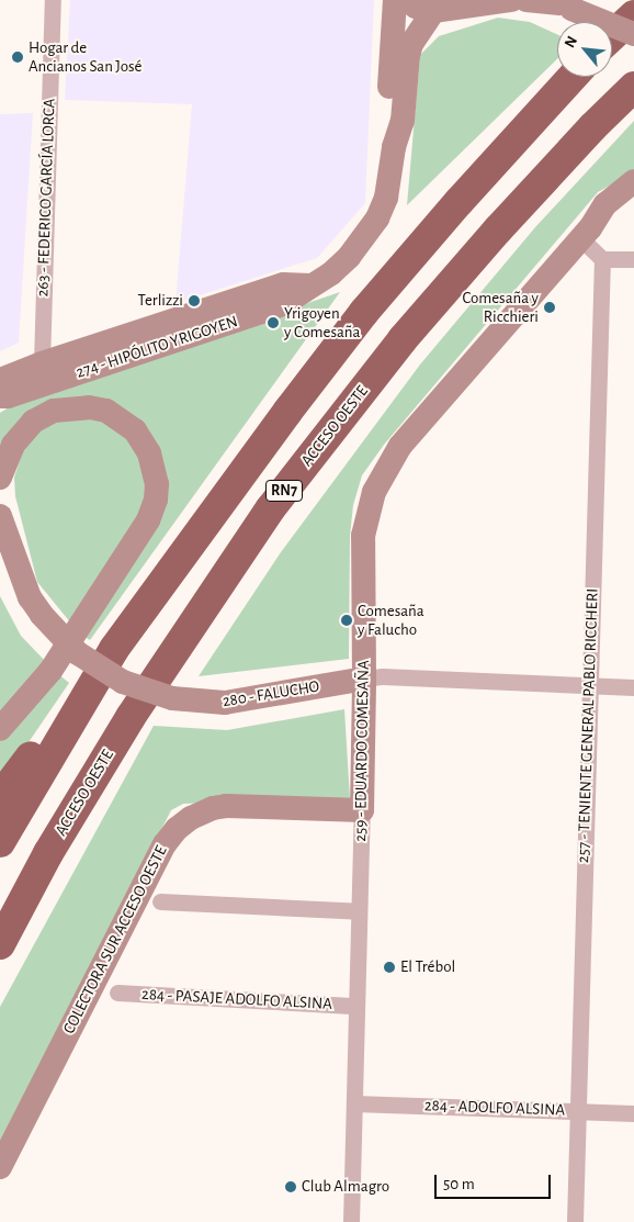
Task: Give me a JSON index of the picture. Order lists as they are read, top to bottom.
{
  "streets": {
    "highway": ["ACCESO OESTE", "RN7"],
    "street": [
      "263 - FEDERICO GARCÍA LORCA",
      "274 - HIPÓLITO YRIGOYEN",
      "280 - FALUCHO",
      "257 - TENIENTE GENERAL PABLO RICCHERI",
      "259 - EDUARDO COMESAÑA",
      "COLECTORA SUR ACCESO OESTE",
      "284 - PASAJE ADOLFO ALSINA",
      "284 - ADOLFO ALSINA"
    ]
  },
  "crossings": [
    ["263 - FEDERICO GARCÍA LORCA", "274 - HIPÓLITO YRIGOYEN"],
    ["280 - FALUCHO", "257 - TENIENTE GENERAL PABLO RICCHERI"],
    ["280 - FALUCHO", "259 - EDUARDO COMESAÑA"],
    ["257 - TENIENTE GENERAL PABLO RICCHERI", "284 - ADOLFO ALSINA"],
    ["259 - EDUARDO COMESAÑA", "COLECTORA SUR ACCESO OESTE"],
    ["259 - EDUARDO COMESAÑA", "284 - PASAJE ADOLFO ALSINA"],
    ["259 - EDUARDO COMESAÑA", "284 - ADOLFO ALSINA"]
  ],
  "places": [
    "Hogar de Ancianos San José",
    "Terlizzi",
    "Comesaña y Ricchieri",
    "Yrigoyen y Comesaña",
    "Comesaña y Falucho",
    "El Trébol",
    "Club Almagro"
  ],
  "scale_bar": "50 m",
  "north": "top left"
}
